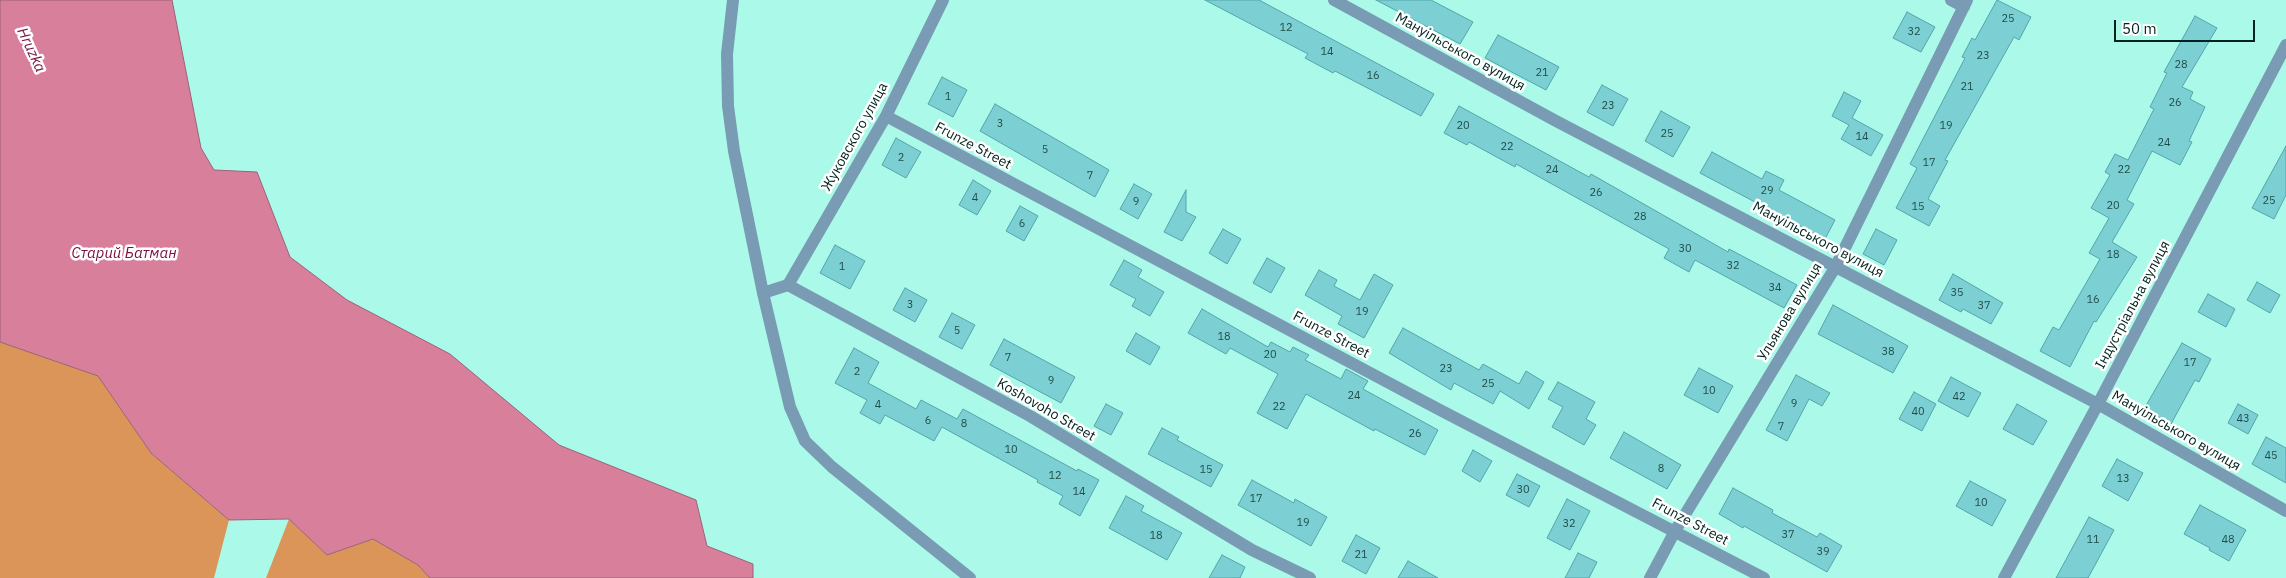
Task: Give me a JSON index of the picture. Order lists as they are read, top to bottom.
{
  "streets": {
    "street": [
      "Мануільського вулиця",
      "Жуковского улица",
      "Frunze Street",
      "Індустріальна вулиця",
      "Ульянова вулиця",
      "Koshovoho Street"
    ]
  },
  "crossings": [
    ["Мануільського вулиця", "Індустріальна вулиця"],
    ["Мануільського вулиця", "Ульянова вулиця"],
    ["Жуковского улица", "Frunze Street"],
    ["Жуковского улица", "Koshovoho Street"],
    ["Frunze Street", "Ульянова вулиця"]
  ],
  "water": ["Hruzka", "Старий Батман"],
  "house_numbers": [
    "25",
    "12",
    "32",
    "14",
    "23",
    "28",
    "21",
    "16",
    "21",
    "1",
    "26",
    "23",
    "3",
    "20",
    "19",
    "25",
    "14",
    "24",
    "22",
    "5",
    "2",
    "17",
    "24",
    "22",
    "7",
    "29",
    "26",
    "4",
    "25",
    "9",
    "20",
    "15",
    "28",
    "6",
    "30",
    "18",
    "32",
    "1",
    "34",
    "35",
    "16",
    "3",
    "37",
    "19",
    "5",
    "18",
    "38",
    "20",
    "7",
    "17",
    "23",
    "2",
    "9",
    "25",
    "10",
    "24",
    "42",
    "9",
    "4",
    "22",
    "40",
    "43",
    "6",
    "8",
    "7",
    "26",
    "10",
    "45",
    "8",
    "15",
    "12",
    "13",
    "30",
    "14",
    "17",
    "10",
    "19",
    "32",
    "37",
    "18",
    "11",
    "48",
    "39",
    "21"
  ],
  "scale_bar": "50 m"
}
